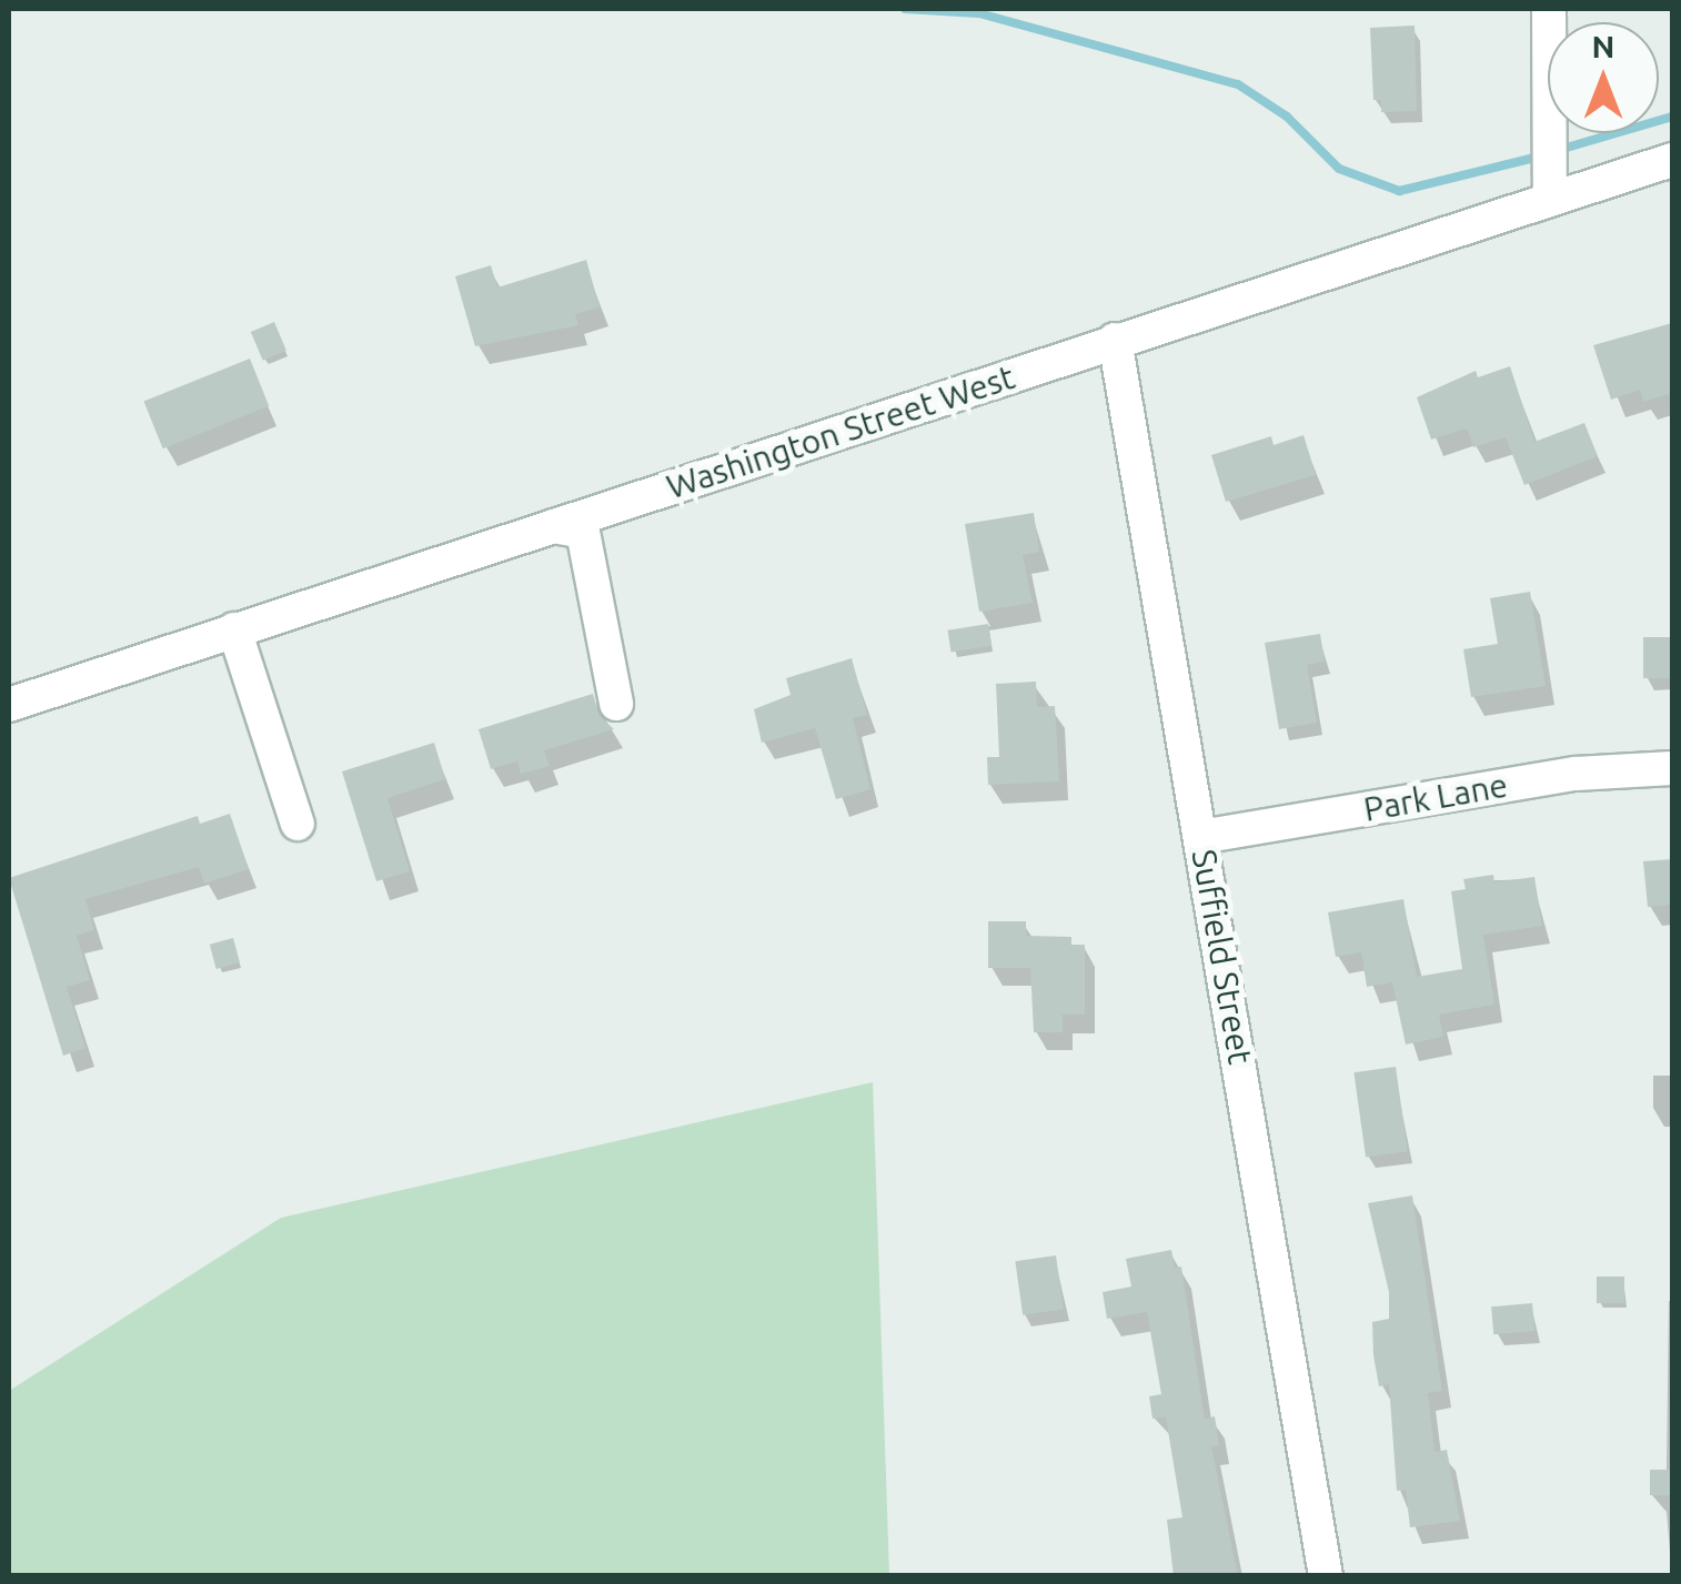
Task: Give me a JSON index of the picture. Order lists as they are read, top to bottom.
{
  "streets": {
    "street": ["Washington Street West", "Park Lane", "Suffield Street"]
  },
  "crossings": [
    ["Washington Street West", "Suffield Street"],
    ["Park Lane", "Suffield Street"]
  ],
  "north": "top"
}
